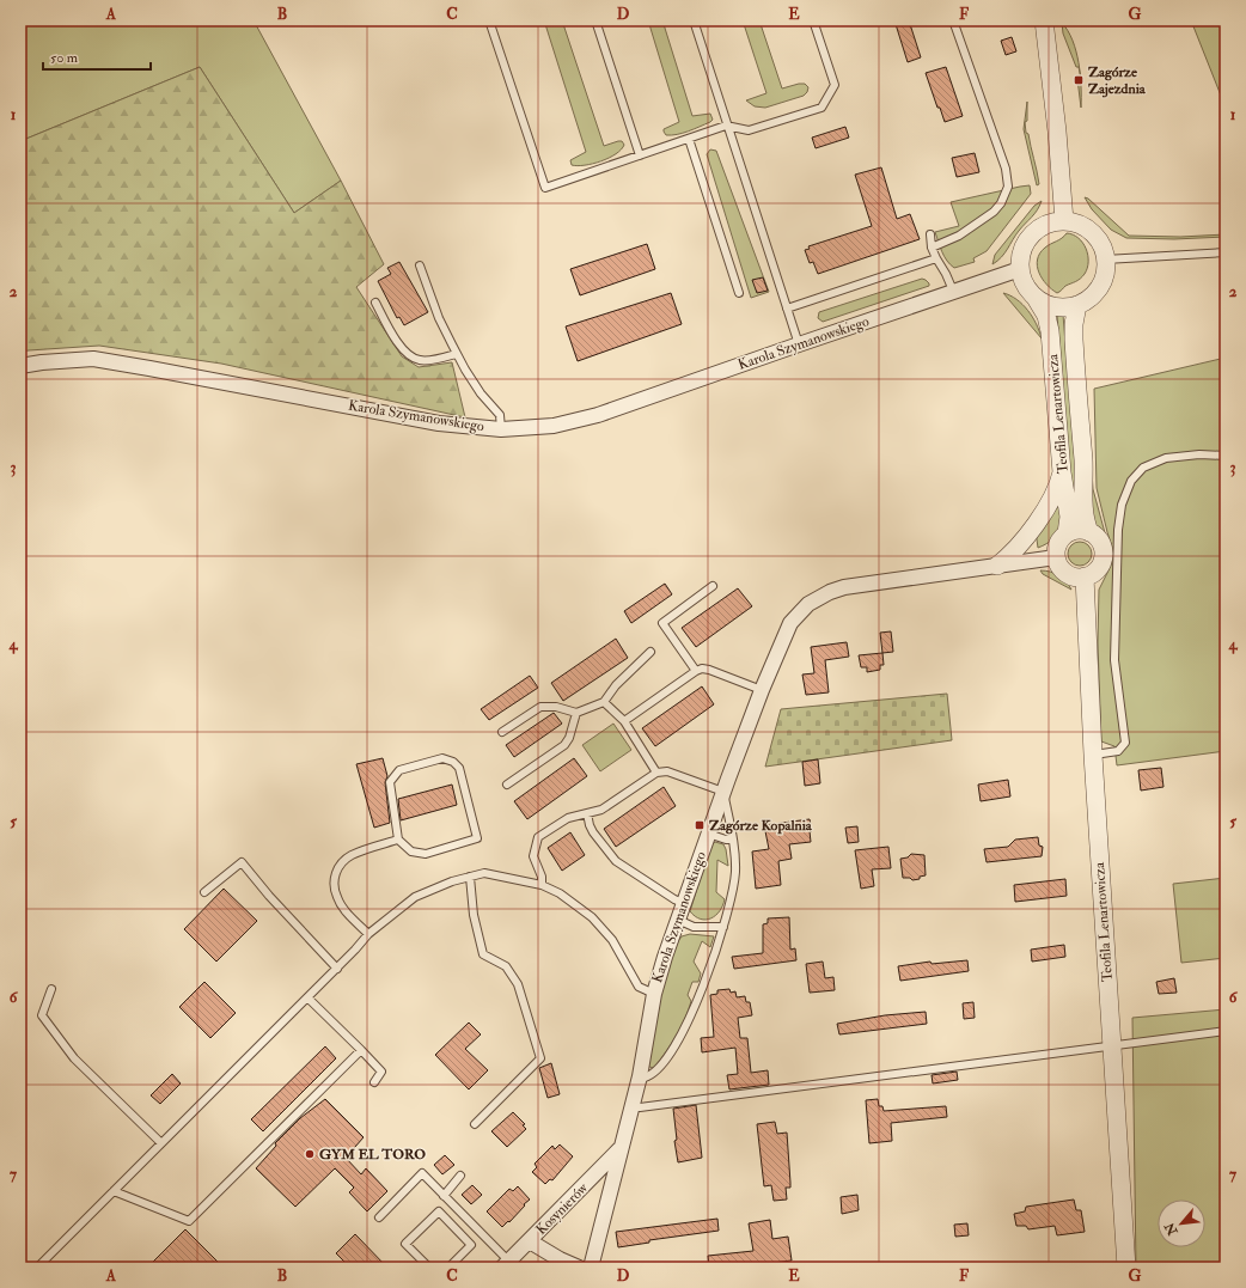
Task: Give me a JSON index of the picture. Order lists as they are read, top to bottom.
{
  "streets": {
    "street": ["Karola Szymanowskiego", "Teofila Lenartowicza", "Kosynierów"]
  },
  "crossings": [
    ["Karola Szymanowskiego", "Teofila Lenartowicza"],
    ["Karola Szymanowskiego", "Kosynierów"]
  ],
  "places": {
    "transit": ["Zagórze Zajezdnia", "Zagórze Kopalnia"],
    "other": ["GYM EL TORO"]
  },
  "scale_bar": "50 m",
  "north": "bottom left",
  "grid": {
    "columns": [
      "A",
      "B",
      "C",
      "D",
      "E",
      "F",
      "G"
    ],
    "rows": [
      "1",
      "2",
      "3",
      "4",
      "5",
      "6",
      "7"
    ]
  }
}
